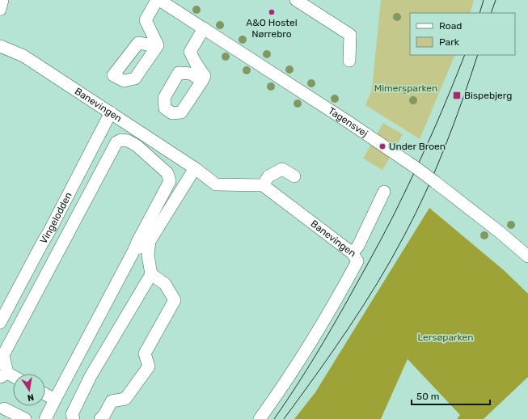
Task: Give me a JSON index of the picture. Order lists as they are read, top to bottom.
{
  "streets": {
    "street": ["Banevingen", "Tagensvej", "Vingelodden"]
  },
  "crossings": [
    ["Banevingen", "Vingelodden"]
  ],
  "parks": ["Mimersparken", "Lersøparken"],
  "places": {
    "other": ["A&O Hostel Nørrebro", "Under Broen"],
    "transit": ["Bispebjerg"]
  },
  "legend": ["Road", "Park"],
  "scale_bar": "50 m",
  "north": "bottom"
}
